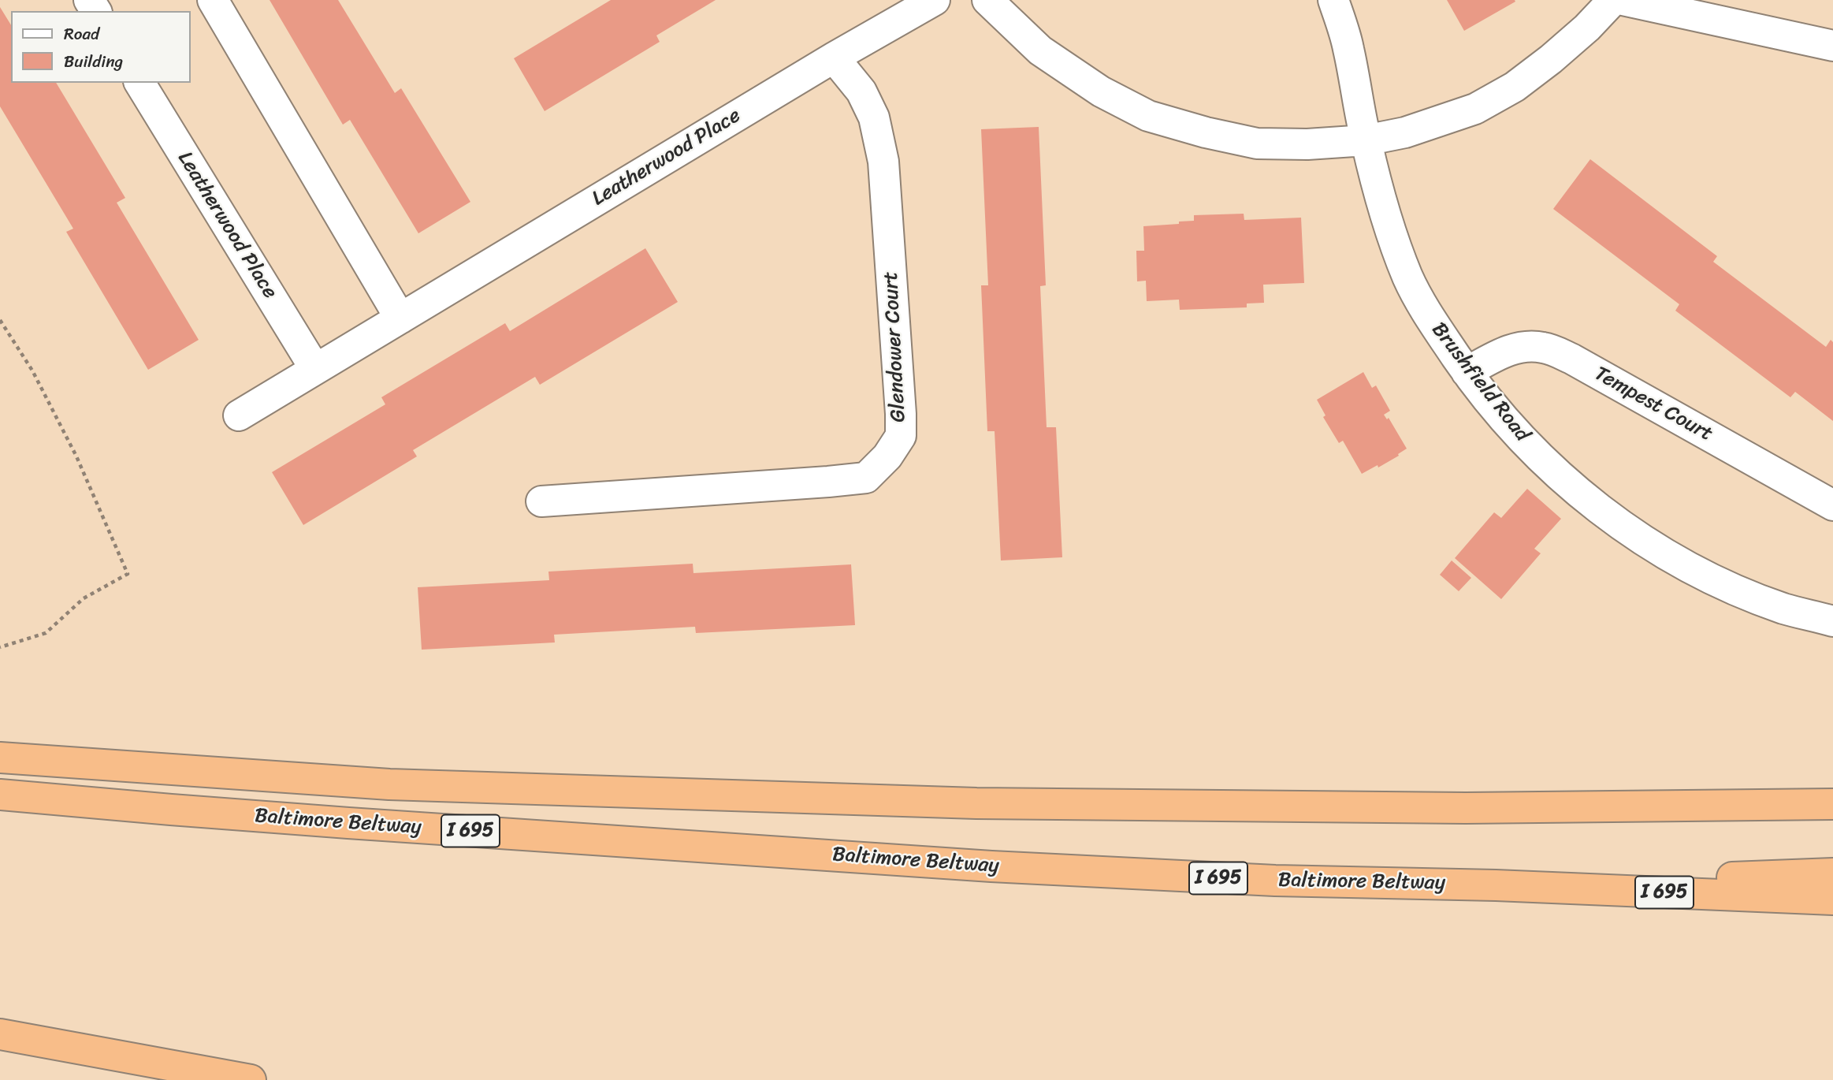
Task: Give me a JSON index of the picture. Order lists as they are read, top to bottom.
{
  "streets": {
    "highway": ["Baltimore Beltway", "I 695"],
    "street": [
      "Leatherwood Place",
      "Glendower Court",
      "Brushfield Road",
      "Tempest Court"
    ]
  },
  "crossings": [
    ["Leatherwood Place", "Glendower Court"],
    ["Brushfield Road", "Tempest Court"]
  ],
  "legend": ["Road", "Building"]
}
